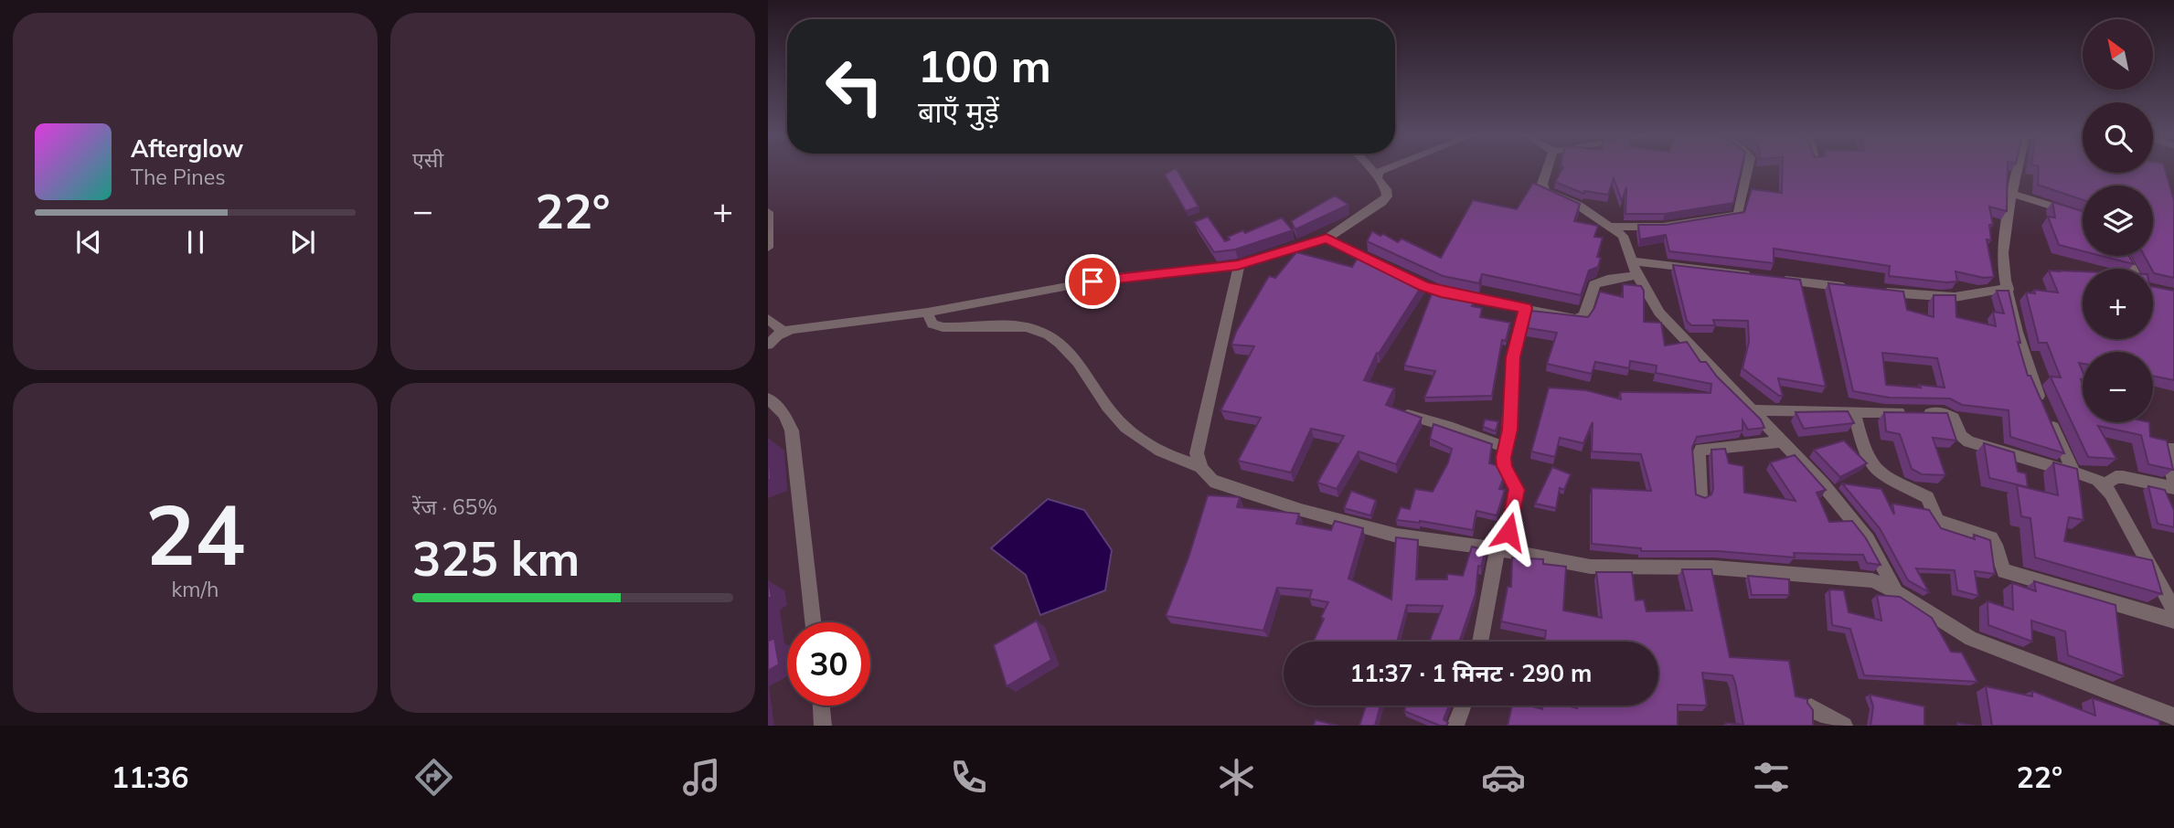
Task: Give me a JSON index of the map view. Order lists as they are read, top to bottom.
{
  "north": "top left",
  "page": {
    "tile": [
      "एसी",
      ["24", "km/h"],
      ["रेंज · 65%", "325 km"]
    ],
    "map_buttons": ["+", "−"],
    "turn": ["100 m", "बाएँ मुड़ें"],
    "song": ["Afterglow", "The Pines"],
    "heat": ["−", "22°", "+"],
    "limit": "30",
    "trip": "11:37 · 1 मिनट · 290 m",
    "tabs": ["11:36", "22°"]
  }
}
